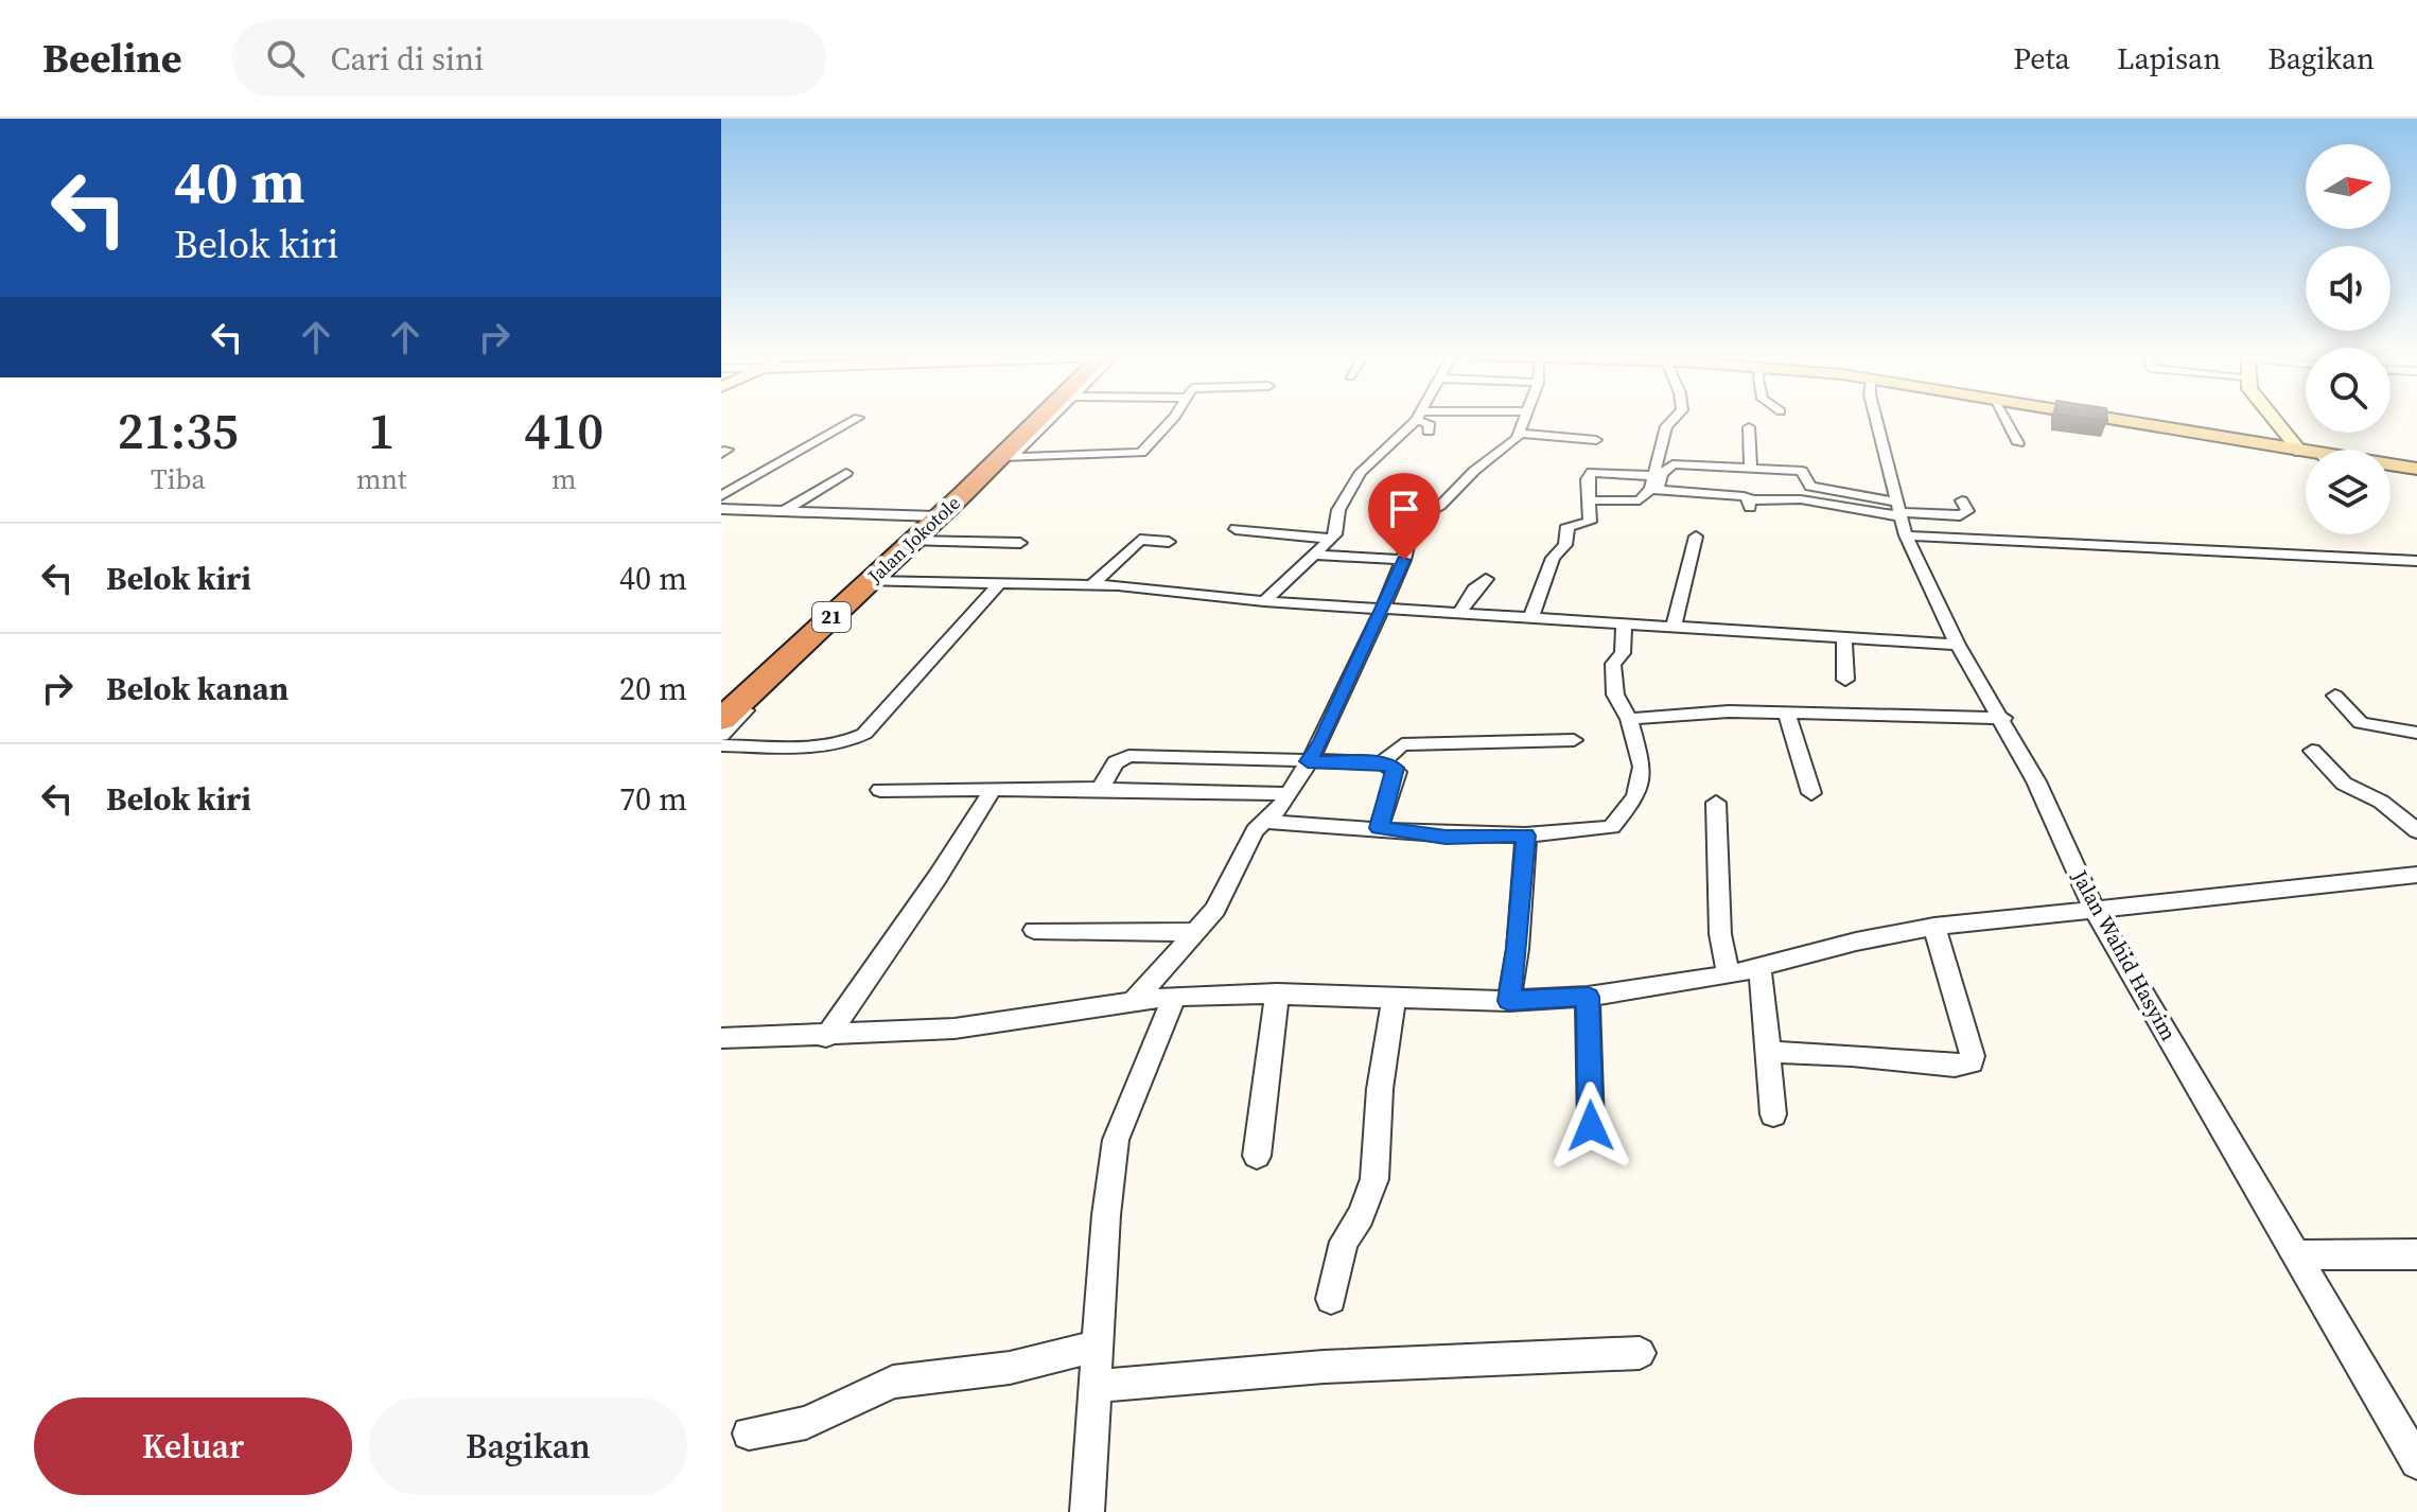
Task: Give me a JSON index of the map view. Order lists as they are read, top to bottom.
{
  "streets": {
    "highway": ["Jalan Jokotole", "21"],
    "street": ["Jalan Wahid Hasyim"]
  },
  "north": "right",
  "page": {
    "header": "Beeline",
    "search": "Cari di sini",
    "nav": ["Peta", "Lapisan", "Bagikan"],
    "turn": ["40 m", "Belok kiri"],
    "eta": [
      "21:35",
      "Tiba",
      "1",
      "mnt",
      "410",
      "m"
    ],
    "list": [
      {
        "name": "Belok kiri",
        "value": "40 m"
      },
      {
        "name": "Belok kanan",
        "value": "20 m"
      },
      {
        "name": "Belok kiri",
        "value": "70 m"
      }
    ],
    "buttons": ["Keluar", "Bagikan"]
  }
}
